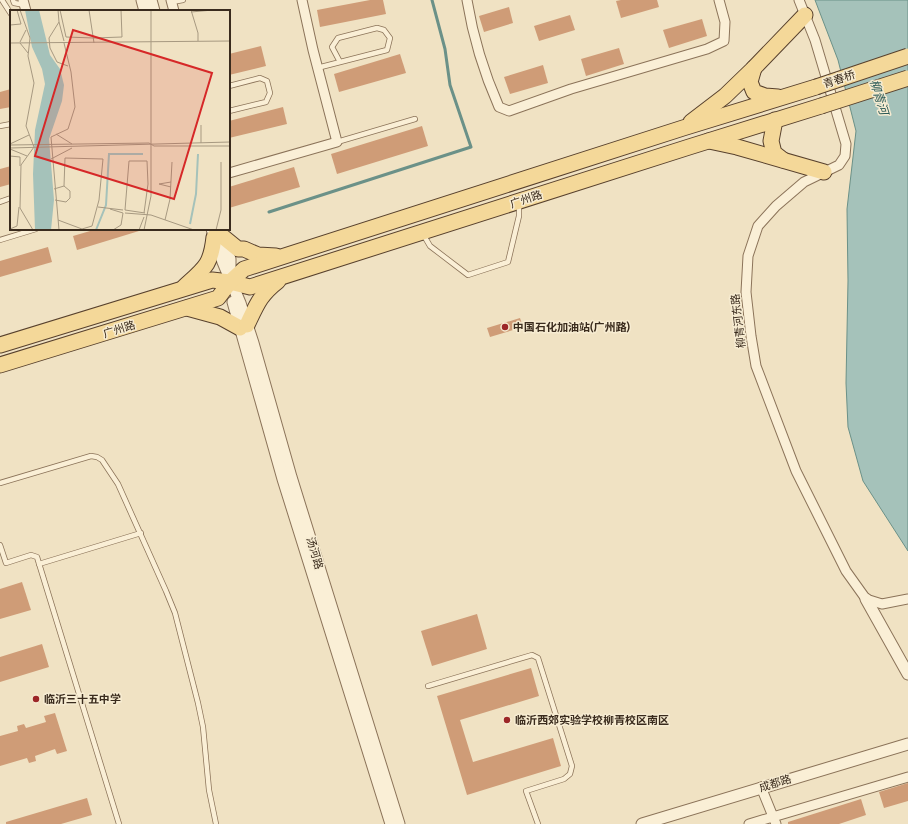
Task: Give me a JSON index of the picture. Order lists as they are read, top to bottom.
{
  "streets": {
    "main road": ["青春桥", "广州路"],
    "street": ["柳青河东路", "汤河路", "成都路"]
  },
  "crossings": [
    ["青春桥", "广州路"],
    ["广州路", "汤河路"]
  ],
  "water": ["柳青河"],
  "places": ["中国石化加油站(广州路)", "临沂三十五中学", "临沂西郊实验学校柳青校区南区"]
}
